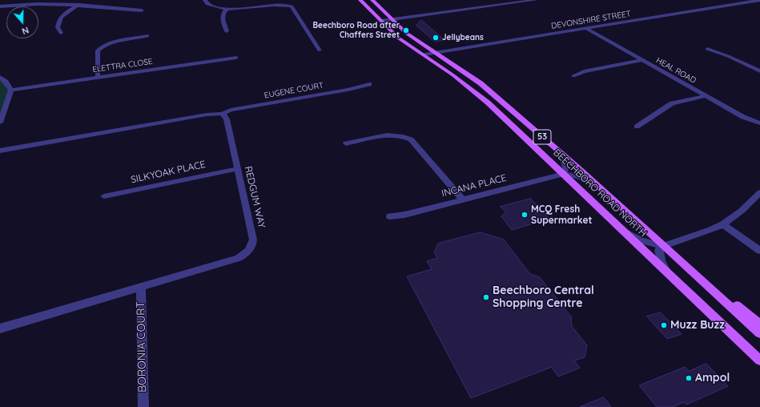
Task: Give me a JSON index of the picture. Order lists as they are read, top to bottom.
{
  "streets": {
    "main road": ["53", "BEECHBORO ROAD NORTH"],
    "street": [
      "DEVONSHIRE STREET",
      "ELETTRA CLOSE",
      "HEAL ROAD",
      "EUGENE COURT",
      "SILKYOAK PLACE",
      "INCANA PLACE",
      "REDGUM WAY",
      "BORONIA COURT"
    ]
  },
  "crossings": [
    ["DEVONSHIRE STREET", "HEAL ROAD"],
    ["DEVONSHIRE STREET", "BEECHBORO ROAD NORTH"],
    ["EUGENE COURT", "REDGUM WAY"],
    ["SILKYOAK PLACE", "REDGUM WAY"],
    ["INCANA PLACE", "BEECHBORO ROAD NORTH"],
    ["REDGUM WAY", "BORONIA COURT"]
  ],
  "places": [
    "Beechboro Road after Chaffers Street",
    "Jellybeans",
    "MCQ Fresh Supermarket",
    "Beechboro Central Shopping Centre",
    "Muzz Buzz",
    "Ampol"
  ],
  "north": "bottom"
}
